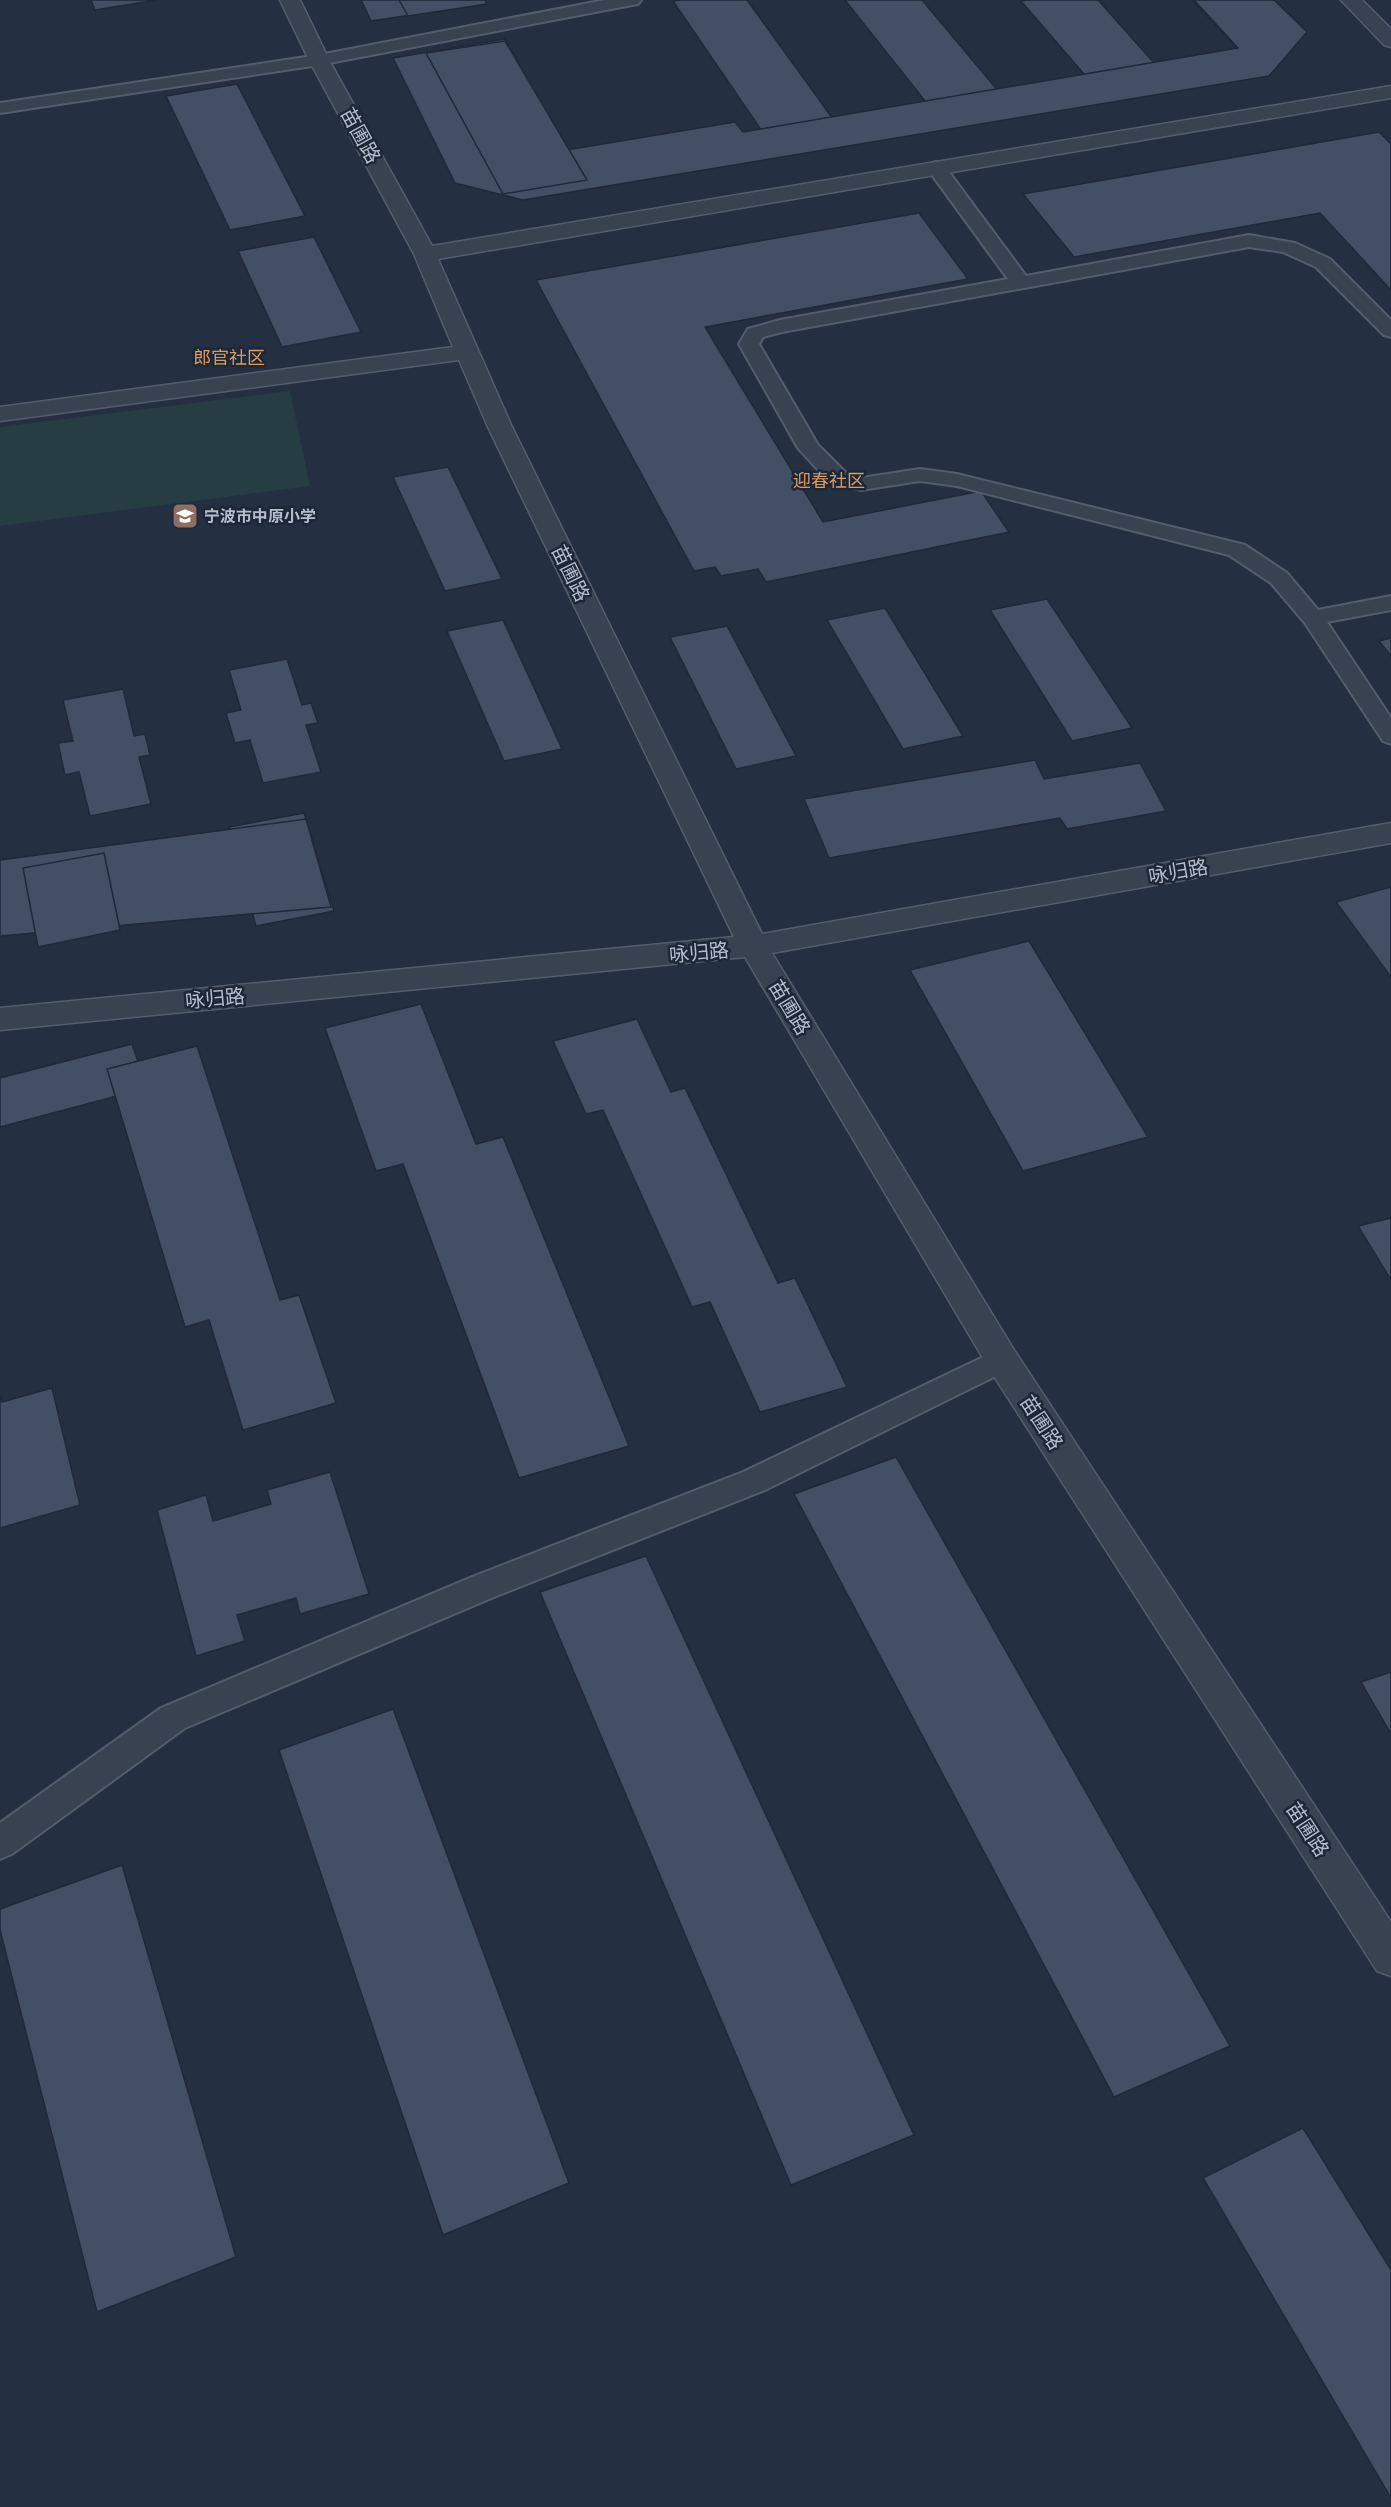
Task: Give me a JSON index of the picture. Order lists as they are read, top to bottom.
{
  "streets": {
    "street": ["苗圃路", "咏归路"]
  },
  "crossings": [
    ["苗圃路", "咏归路"]
  ],
  "districts": ["郎官社区", "迎春社区"],
  "places": {
    "school or university": ["宁波市中原小学"]
  }
}
